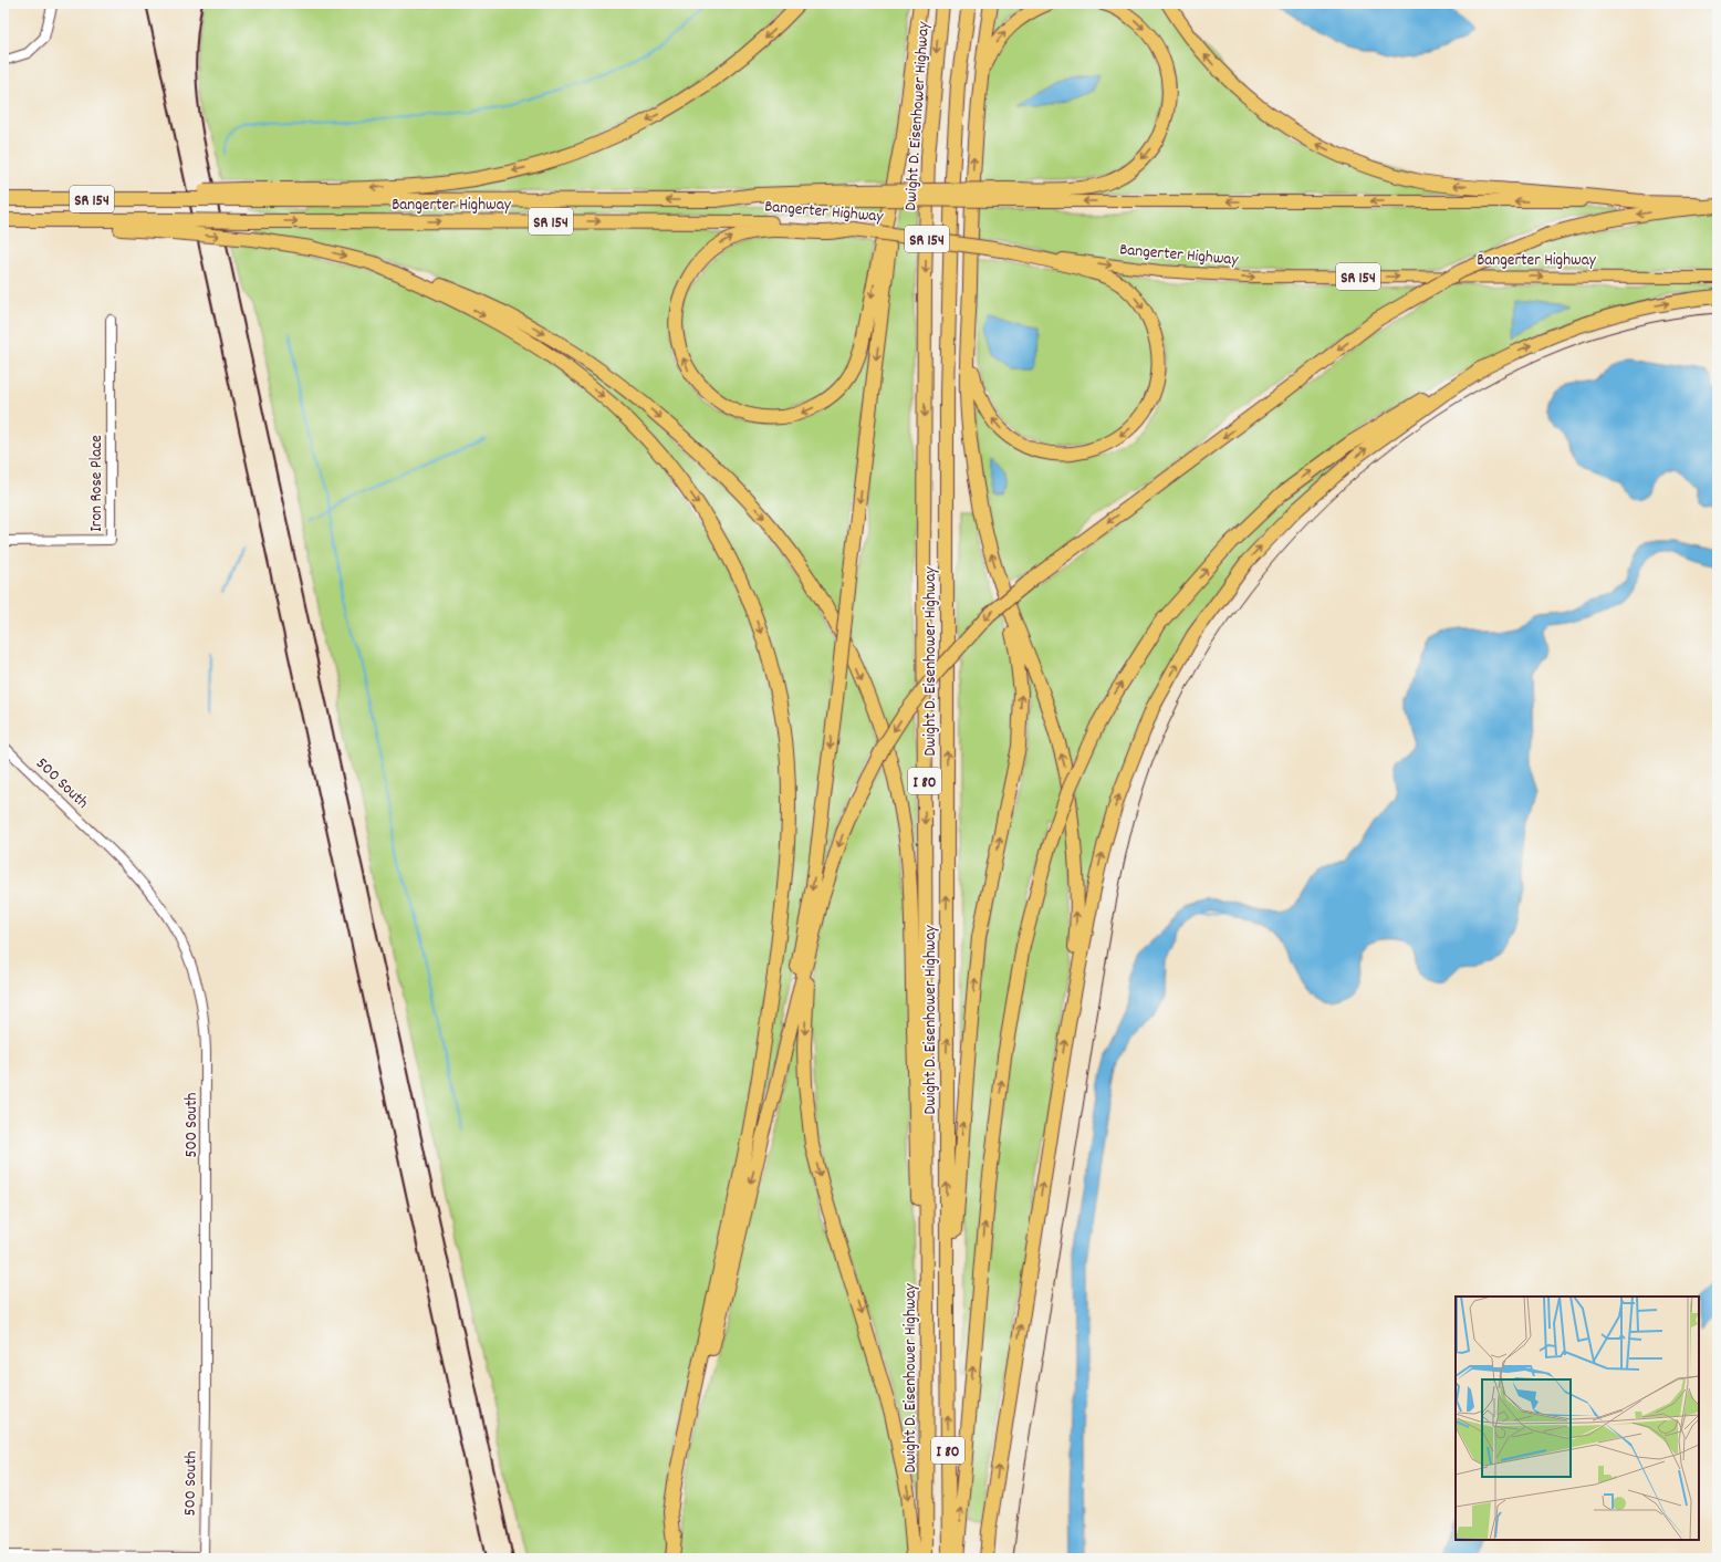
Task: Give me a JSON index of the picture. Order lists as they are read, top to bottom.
{
  "streets": {
    "highway": [
      "Dwight D. Eisenhower Highway",
      "SR 154",
      "Bangerter Highway",
      "I 80"
    ],
    "street": ["Iron Rose Place", "500 South"]
  }
}
